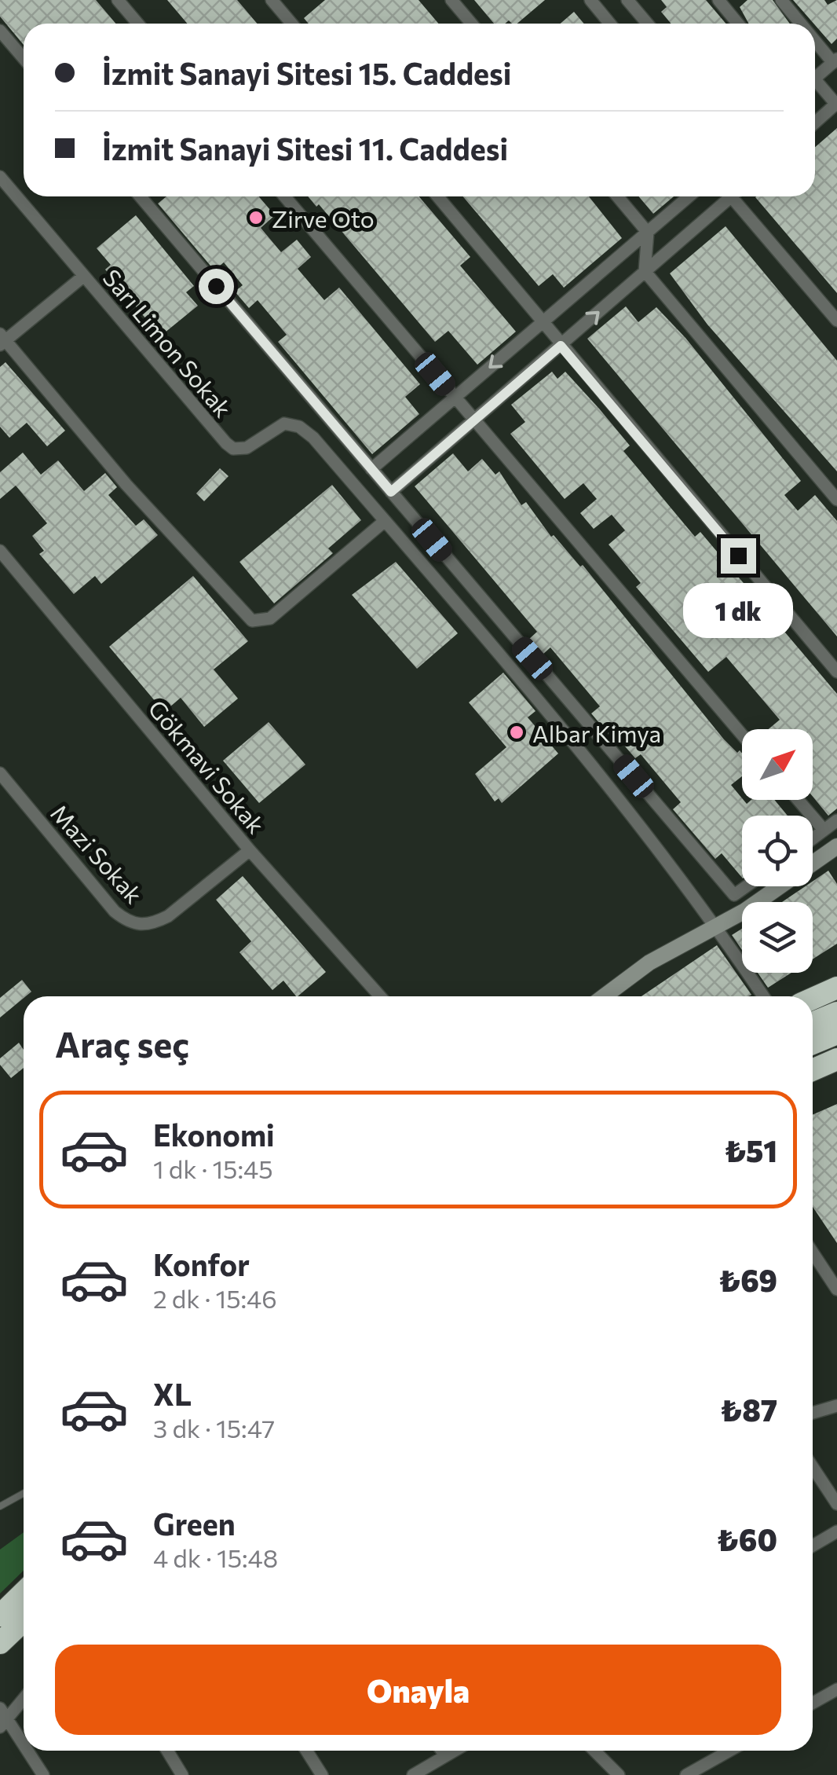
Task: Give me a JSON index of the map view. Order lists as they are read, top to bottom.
{
  "streets": {
    "street": ["Sarı Limon Sokak", "Gökmavi Sokak", "Mazi Sokak"]
  },
  "crossings": [
    ["Gökmavi Sokak", "Mazi Sokak"]
  ],
  "places": ["Zirve Oto", "Albar Kimya"],
  "north": "top right",
  "page": {
    "banner": ["İzmit Sanayi Sitesi 15. Caddesi", "İzmit Sanayi Sitesi 11. Caddesi"],
    "bubble": "1 dk",
    "heading": "Araç seç",
    "list": [
      {
        "name": "Ekonomi",
        "note": "1 dk · 15:45",
        "value": "₺51"
      },
      {
        "name": "Konfor",
        "note": "2 dk · 15:46",
        "value": "₺69"
      },
      {
        "name": "XL",
        "note": "3 dk · 15:47",
        "value": "₺87"
      },
      {
        "name": "Green",
        "note": "4 dk · 15:48",
        "value": "₺60"
      }
    ],
    "buttons": "Onayla"
  }
}
